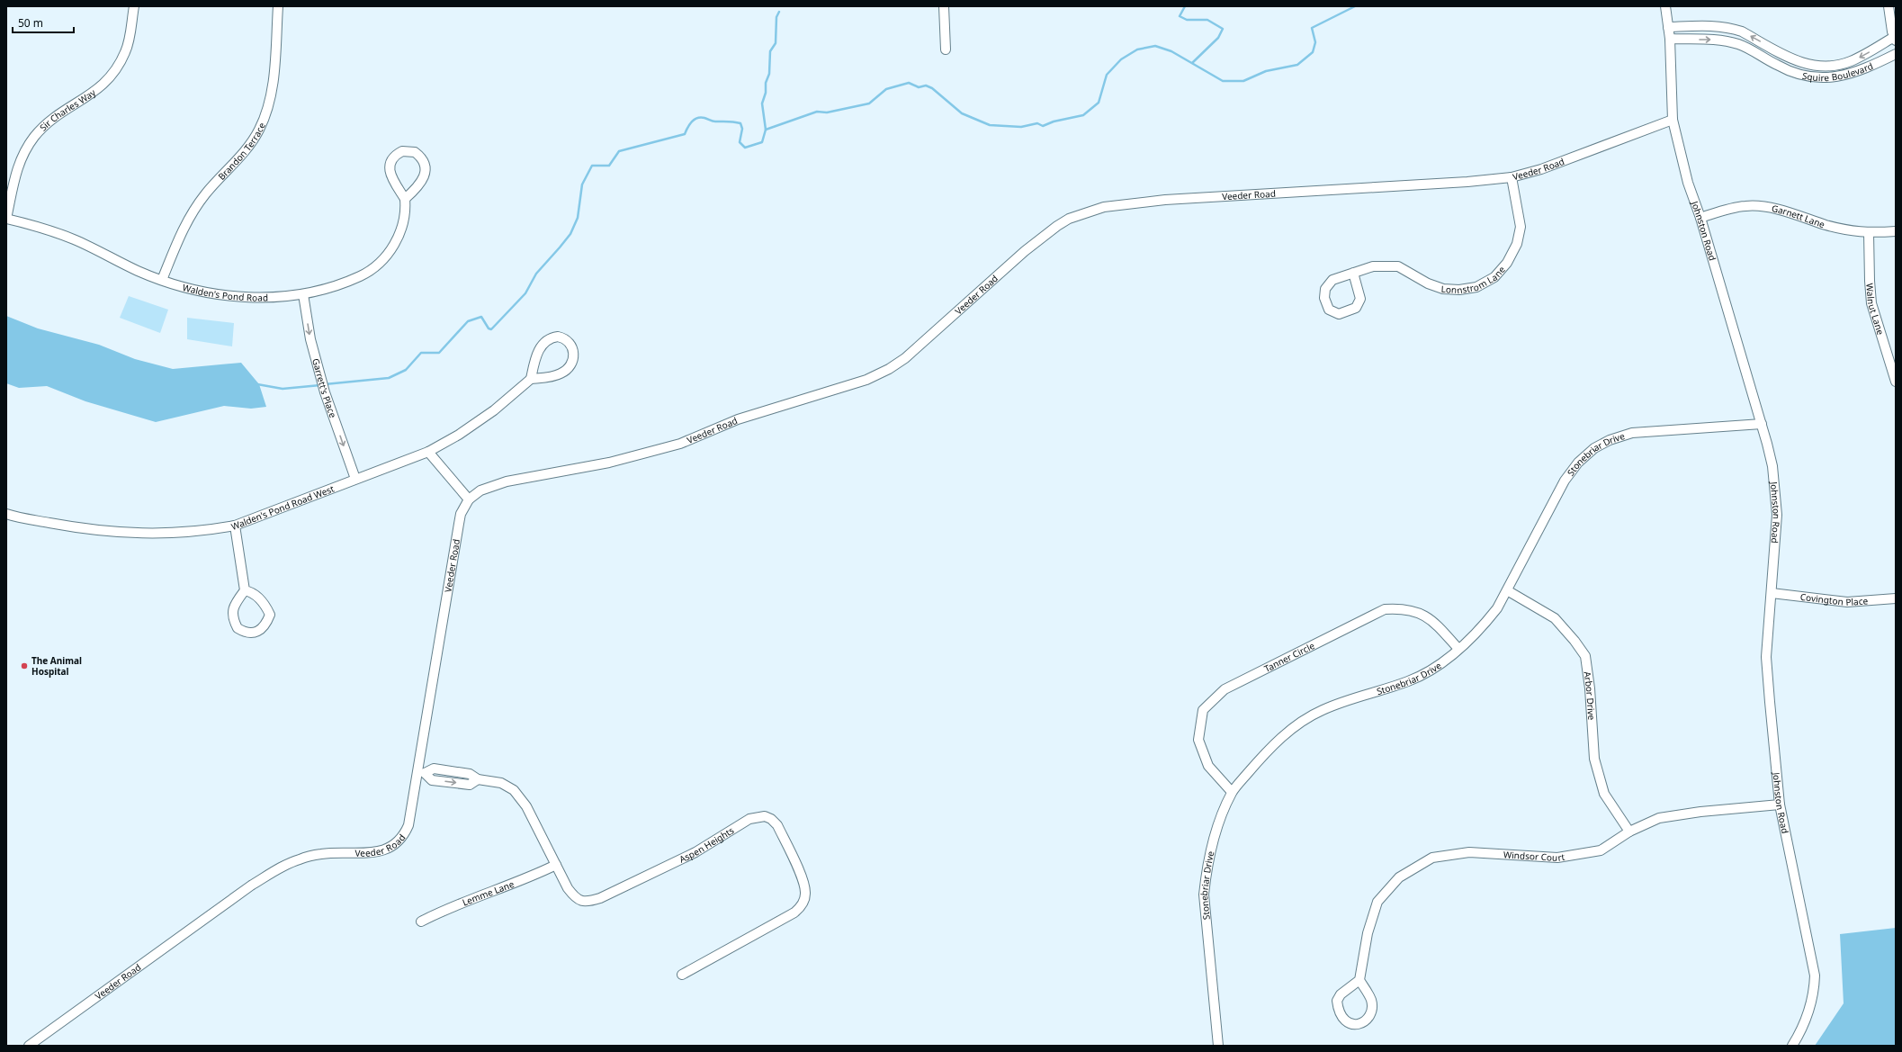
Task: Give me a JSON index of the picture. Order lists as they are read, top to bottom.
{
  "streets": {
    "street": [
      "Squire Boulevard",
      "Sir Charles Way",
      "Brandon Terrace",
      "Veeder Road",
      "Garnett Lane",
      "Johnston Road",
      "Lonnstrom Lane",
      "Walden's Pond Road",
      "Walnut Lane",
      "Garrett's Place",
      "Stonebriar Drive",
      "Walden's Pond Road West",
      "Covington Place",
      "Tanner Circle",
      "Arbor Drive",
      "Aspen Heights",
      "Windsor Court",
      "Lemme Lane"
    ]
  },
  "crossings": [
    ["Squire Boulevard", "Johnston Road"],
    ["Sir Charles Way", "Walden's Pond Road"],
    ["Brandon Terrace", "Walden's Pond Road"],
    ["Veeder Road", "Johnston Road"],
    ["Veeder Road", "Lonnstrom Lane"],
    ["Veeder Road", "Aspen Heights"],
    ["Garnett Lane", "Johnston Road"],
    ["Garnett Lane", "Walnut Lane"],
    ["Johnston Road", "Stonebriar Drive"],
    ["Johnston Road", "Covington Place"],
    ["Johnston Road", "Windsor Court"],
    ["Walden's Pond Road", "Garrett's Place"],
    ["Garrett's Place", "Walden's Pond Road West"],
    ["Stonebriar Drive", "Tanner Circle"],
    ["Stonebriar Drive", "Arbor Drive"],
    ["Arbor Drive", "Windsor Court"],
    ["Aspen Heights", "Lemme Lane"]
  ],
  "one_way": ["Garrett's Place"],
  "places": ["The Animal Hospital"],
  "scale_bar": "50 m"
}
